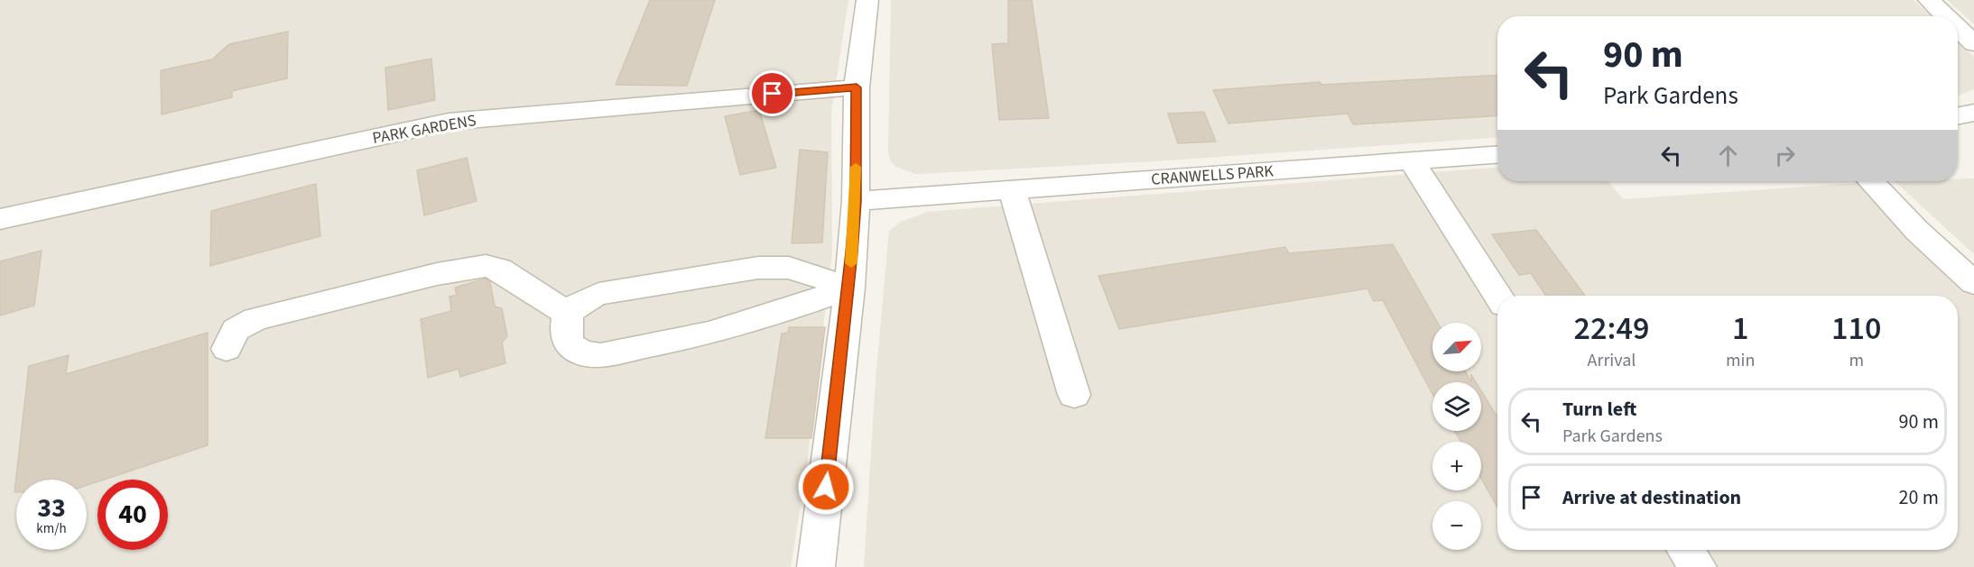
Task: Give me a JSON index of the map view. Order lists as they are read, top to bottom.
{
  "streets": {
    "street": ["PARK GARDENS", "CRANWELLS PARK"]
  },
  "north": "top right",
  "page": {
    "turn": ["90 m", "Park Gardens"],
    "eta": [
      "22:49",
      "Arrival",
      "1",
      "min",
      "110",
      "m"
    ],
    "map_buttons": ["+", "−"],
    "list": [
      {
        "name": "Turn left",
        "note": "Park Gardens",
        "value": "90 m"
      },
      {
        "name": "Arrive at destination",
        "value": "20 m"
      }
    ],
    "speed": "33 km/h",
    "limit": "40"
  }
}
